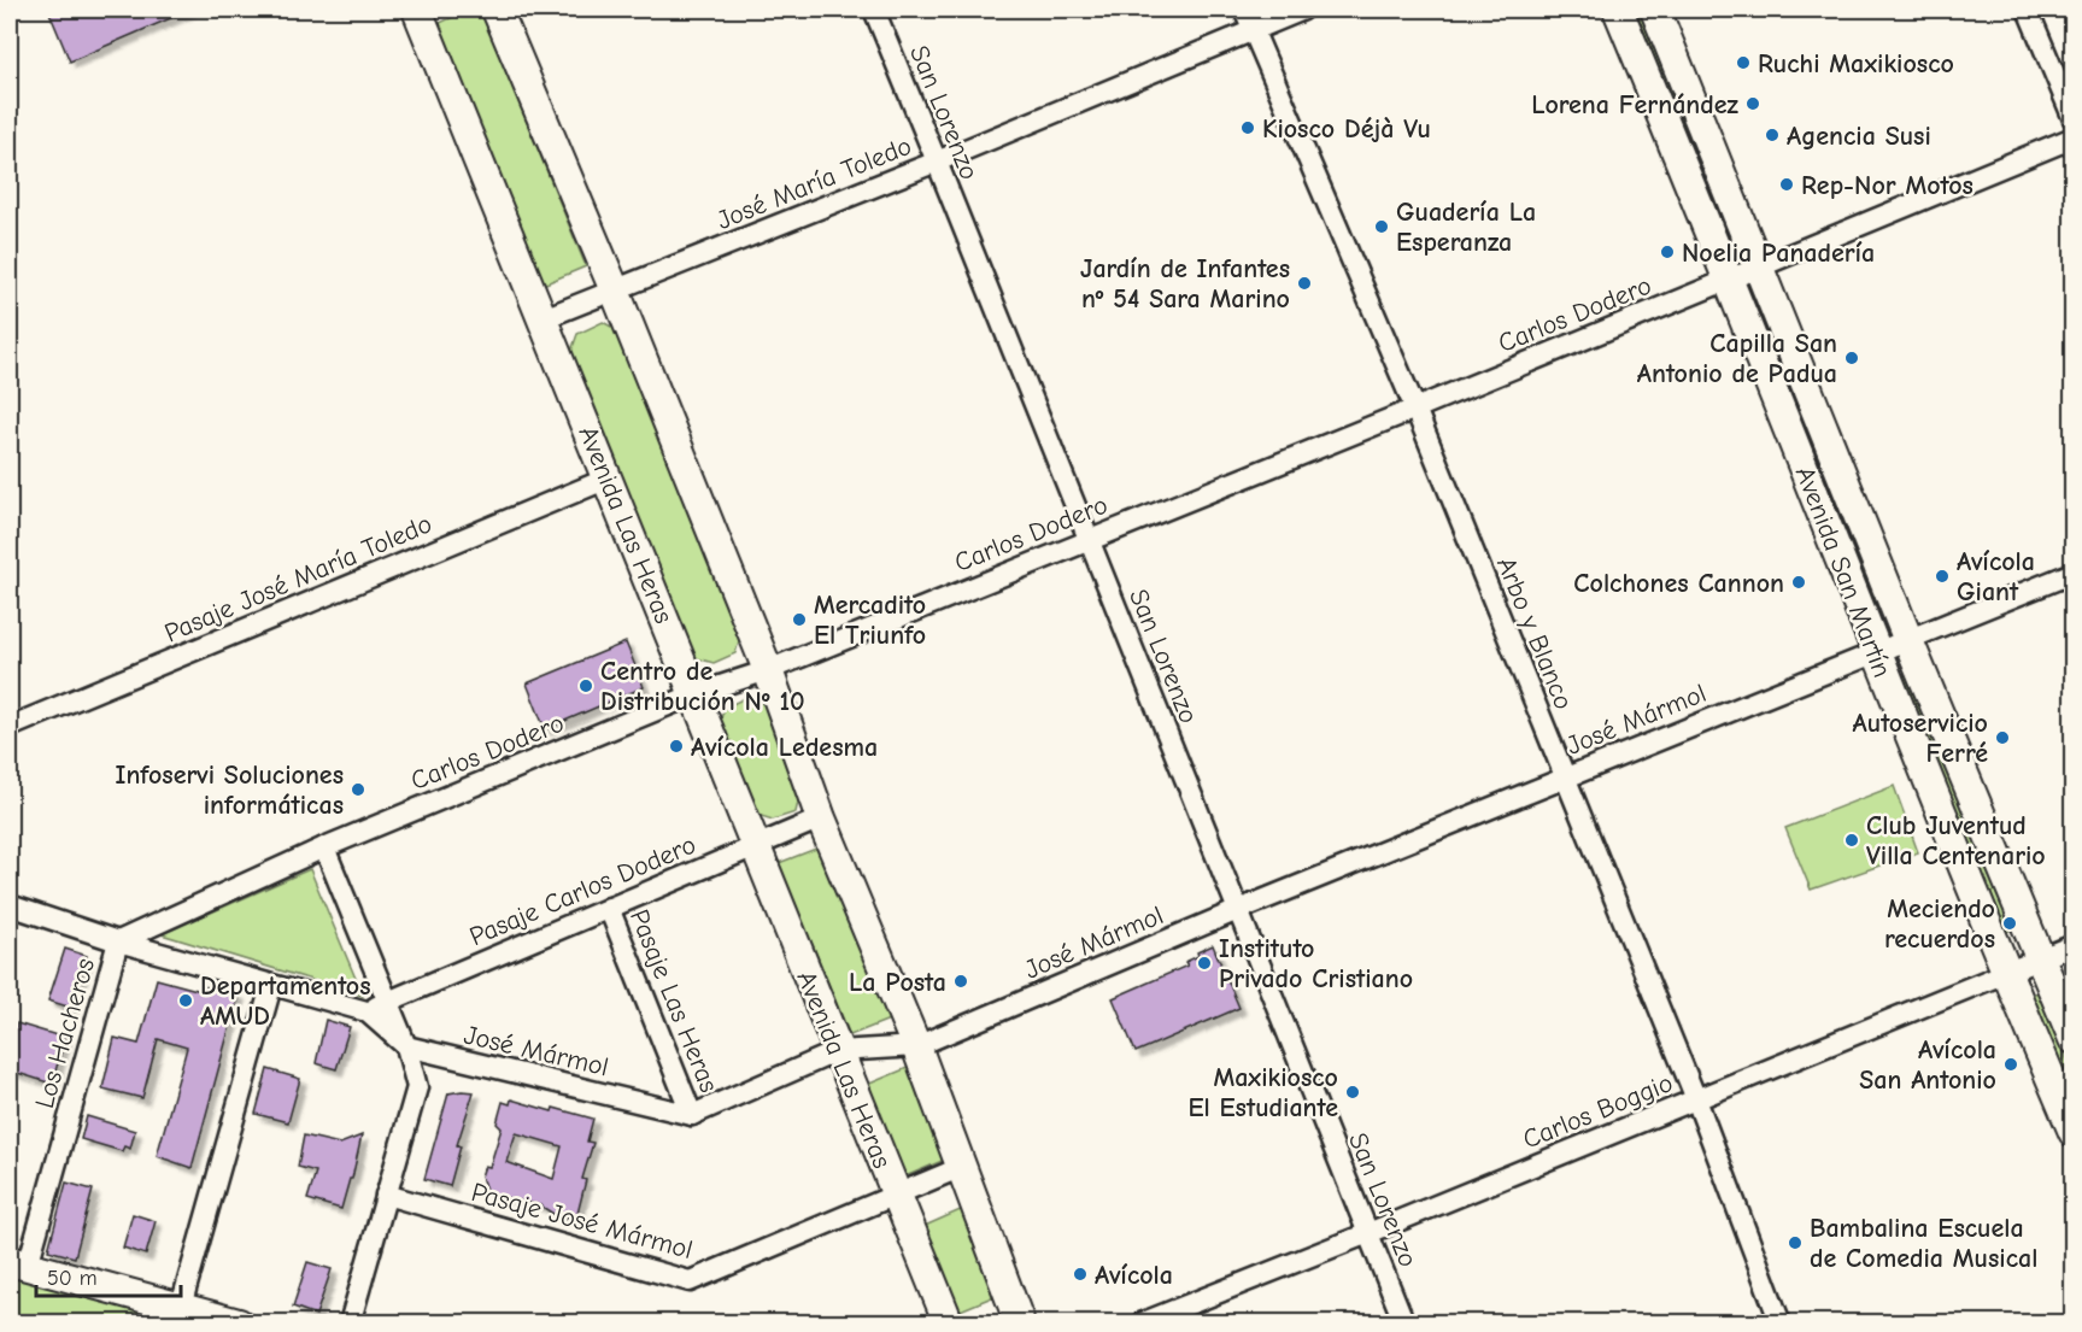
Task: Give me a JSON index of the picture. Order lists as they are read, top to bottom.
{
  "streets": {
    "main road": ["Avenida Las Heras", "Avenida San Martín"],
    "street": [
      "San Lorenzo",
      "José María Toledo",
      "Carlos Dodero",
      "Pasaje José María Toledo",
      "Arbo y Blanco",
      "José Mármol",
      "Pasaje Carlos Dodero",
      "Pasaje Las Heras",
      "Los Hacheros",
      "Carlos Boggio",
      "Pasaje José Mármol"
    ]
  },
  "crossings": [
    ["San Lorenzo", "José María Toledo"],
    ["San Lorenzo", "Carlos Dodero"],
    ["San Lorenzo", "José Mármol"],
    ["San Lorenzo", "Carlos Boggio"],
    ["José María Toledo", "Avenida Las Heras"],
    ["José María Toledo", "Arbo y Blanco"],
    ["Carlos Dodero", "Avenida Las Heras"],
    ["Carlos Dodero", "Avenida San Martín"],
    ["Carlos Dodero", "Arbo y Blanco"],
    ["Carlos Dodero", "José Mármol"],
    ["Carlos Dodero", "Los Hacheros"],
    ["Avenida Las Heras", "Pasaje José María Toledo"],
    ["Avenida Las Heras", "José Mármol"],
    ["Avenida Las Heras", "Pasaje Carlos Dodero"],
    ["Avenida Las Heras", "Pasaje José Mármol"],
    ["Avenida San Martín", "José Mármol"],
    ["Avenida San Martín", "Carlos Boggio"],
    ["Arbo y Blanco", "José Mármol"],
    ["Arbo y Blanco", "Carlos Boggio"],
    ["José Mármol", "Pasaje Carlos Dodero"],
    ["José Mármol", "Pasaje Las Heras"],
    ["José Mármol", "Los Hacheros"],
    ["Pasaje Carlos Dodero", "Pasaje Las Heras"]
  ],
  "places": [
    "Ruchi Maxikiosco",
    "Lorena Fernández",
    "Kiosco Déjà Vu",
    "Agencia Susi",
    "Rep-Nor Motos",
    "Guadería La Esperanza",
    "Noelia Panadería",
    "Jardín de Infantes nº 54 Sara Marino",
    "Capilla San Antonio de Padua",
    "Avícola Giant",
    "Colchones Cannon",
    "Mercadito El Triunfo",
    "Centro de Distribución Nº 10",
    "Autoservicio Ferré",
    "Avícola Ledesma",
    "Infoservi Soluciones informáticas",
    "Club Juventud Villa Centenario",
    "Meciendo recuerdos",
    "Instituto Privado Cristiano",
    "La Posta",
    "Departamentos AMUD",
    "Avícola San Antonio",
    "Maxikiosco El Estudiante",
    "Bambalina Escuela de Comedia Musical",
    "Avícola"
  ],
  "scale_bar": "50 m"
}
